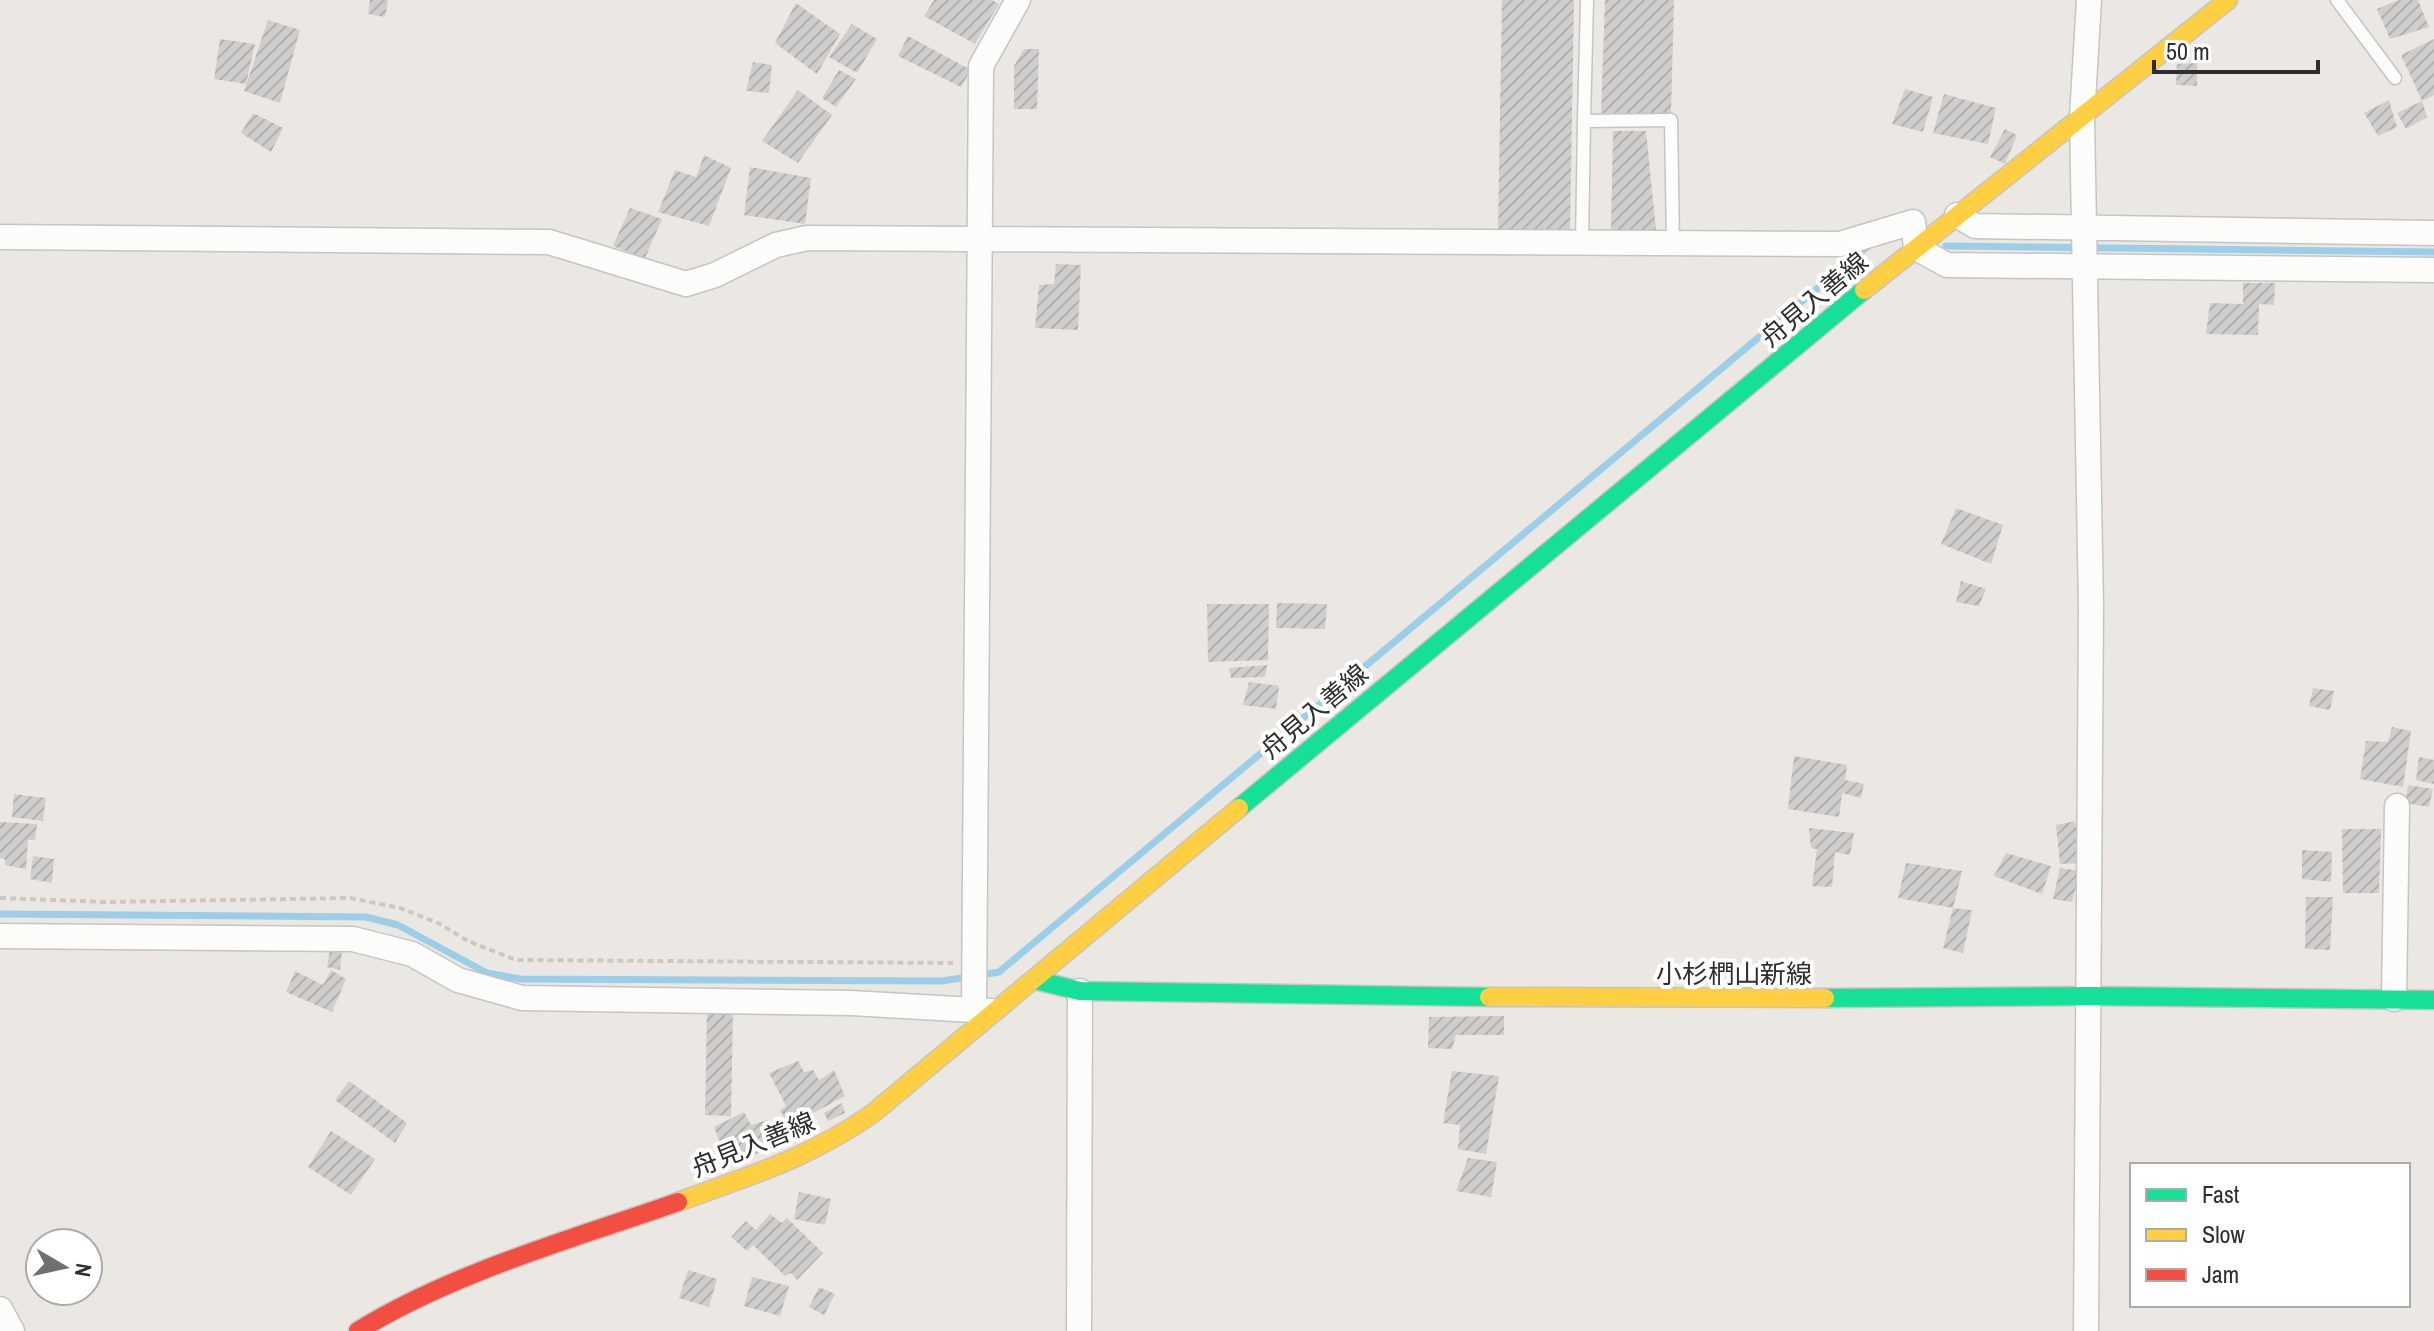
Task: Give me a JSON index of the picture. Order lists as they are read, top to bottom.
{
  "streets": {
    "main road": ["舟見入善線", "小杉椚山新線"]
  },
  "crossings": [
    ["舟見入善線", "小杉椚山新線"]
  ],
  "legend": ["Fast", "Slow", "Jam"],
  "scale_bar": "50 m",
  "north": "right"
}
